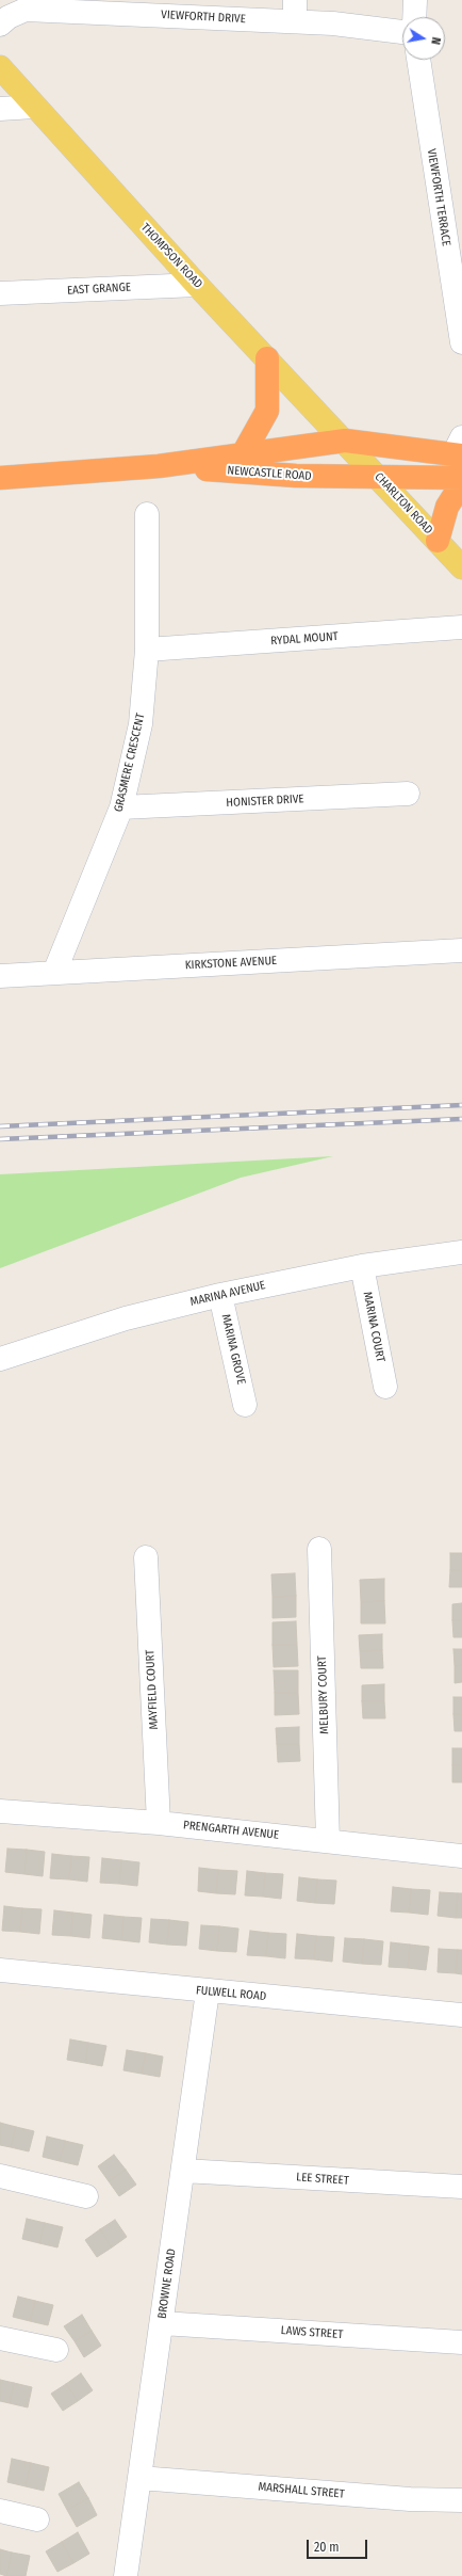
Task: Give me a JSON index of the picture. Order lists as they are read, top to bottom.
{
  "streets": {
    "highway": ["NEWCASTLE ROAD"],
    "main road": ["THOMPSON ROAD", "CHARLTON ROAD"],
    "street": [
      "VIEWFORTH DRIVE",
      "VIEWFORTH TERRACE",
      "EAST GRANGE",
      "RYDAL MOUNT",
      "GRASMERE CRESCENT",
      "HONISTER DRIVE",
      "KIRKSTONE AVENUE",
      "MARINA AVENUE",
      "MARINA COURT",
      "MARINA GROVE",
      "MAYFIELD COURT",
      "MELBURY COURT",
      "PRENGARTH AVENUE",
      "FULWELL ROAD",
      "LEE STREET",
      "BROWNE ROAD",
      "LAWS STREET",
      "MARSHALL STREET"
    ]
  },
  "crossings": [
    ["THOMPSON ROAD", "EAST GRANGE"],
    ["THOMPSON ROAD", "NEWCASTLE ROAD"],
    ["THOMPSON ROAD", "CHARLTON ROAD"],
    ["NEWCASTLE ROAD", "CHARLTON ROAD"],
    ["RYDAL MOUNT", "GRASMERE CRESCENT"],
    ["GRASMERE CRESCENT", "HONISTER DRIVE"],
    ["GRASMERE CRESCENT", "KIRKSTONE AVENUE"],
    ["MARINA AVENUE", "MARINA COURT"],
    ["MARINA AVENUE", "MARINA GROVE"],
    ["MAYFIELD COURT", "PRENGARTH AVENUE"],
    ["MELBURY COURT", "PRENGARTH AVENUE"],
    ["FULWELL ROAD", "BROWNE ROAD"],
    ["LEE STREET", "BROWNE ROAD"],
    ["BROWNE ROAD", "LAWS STREET"],
    ["BROWNE ROAD", "MARSHALL STREET"]
  ],
  "scale_bar": "20 m",
  "north": "right"
}
